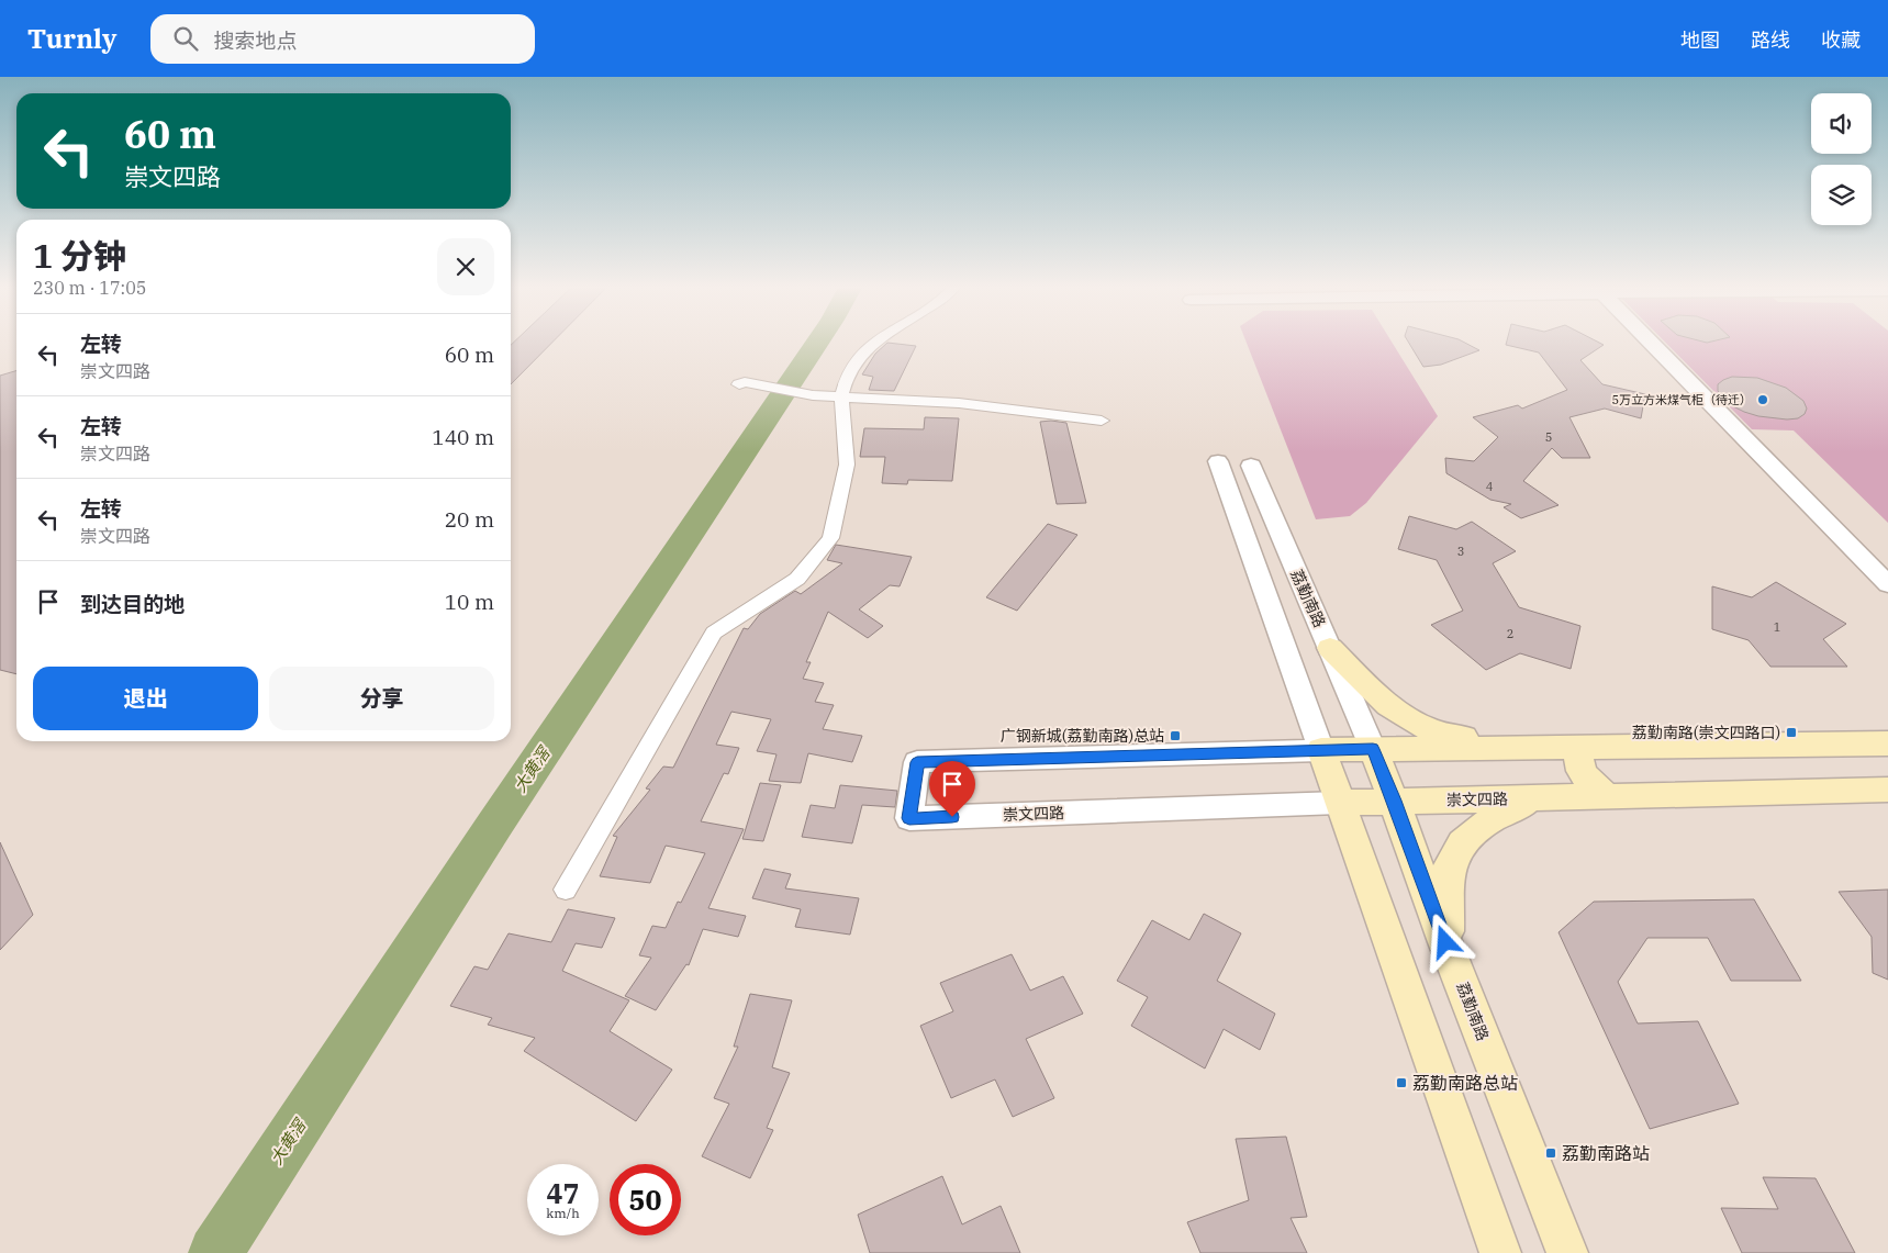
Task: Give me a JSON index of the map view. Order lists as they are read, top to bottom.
{
  "streets": {
    "main road": ["荔勤南路", "崇文四路"]
  },
  "crossings": [
    ["荔勤南路", "崇文四路"]
  ],
  "water": ["大黄滘"],
  "places": {
    "other": ["5万立方米煤气柜（待迁）"],
    "transit": [
      "荔勤南路(崇文四路口)",
      "广钢新城(荔勤南路)总站",
      "荔勤南路总站",
      "荔勤南路站"
    ]
  },
  "house_numbers": [
    "5",
    "4",
    "3",
    "1",
    "2"
  ],
  "page": {
    "header": "Turnly",
    "search": "搜索地点",
    "nav": ["地图", "路线", "收藏"],
    "turn": ["60 m", "崇文四路"],
    "heading": ["1 分钟", "230 m · 17:05"],
    "list": [
      {
        "name": "左转",
        "note": "崇文四路",
        "value": "60 m"
      },
      {
        "name": "左转",
        "note": "崇文四路",
        "value": "140 m"
      },
      {
        "name": "左转",
        "note": "崇文四路",
        "value": "20 m"
      },
      {
        "name": "到达目的地",
        "value": "10 m"
      }
    ],
    "buttons": ["退出", "分享"],
    "speed": "47 km/h",
    "limit": "50"
  }
}
